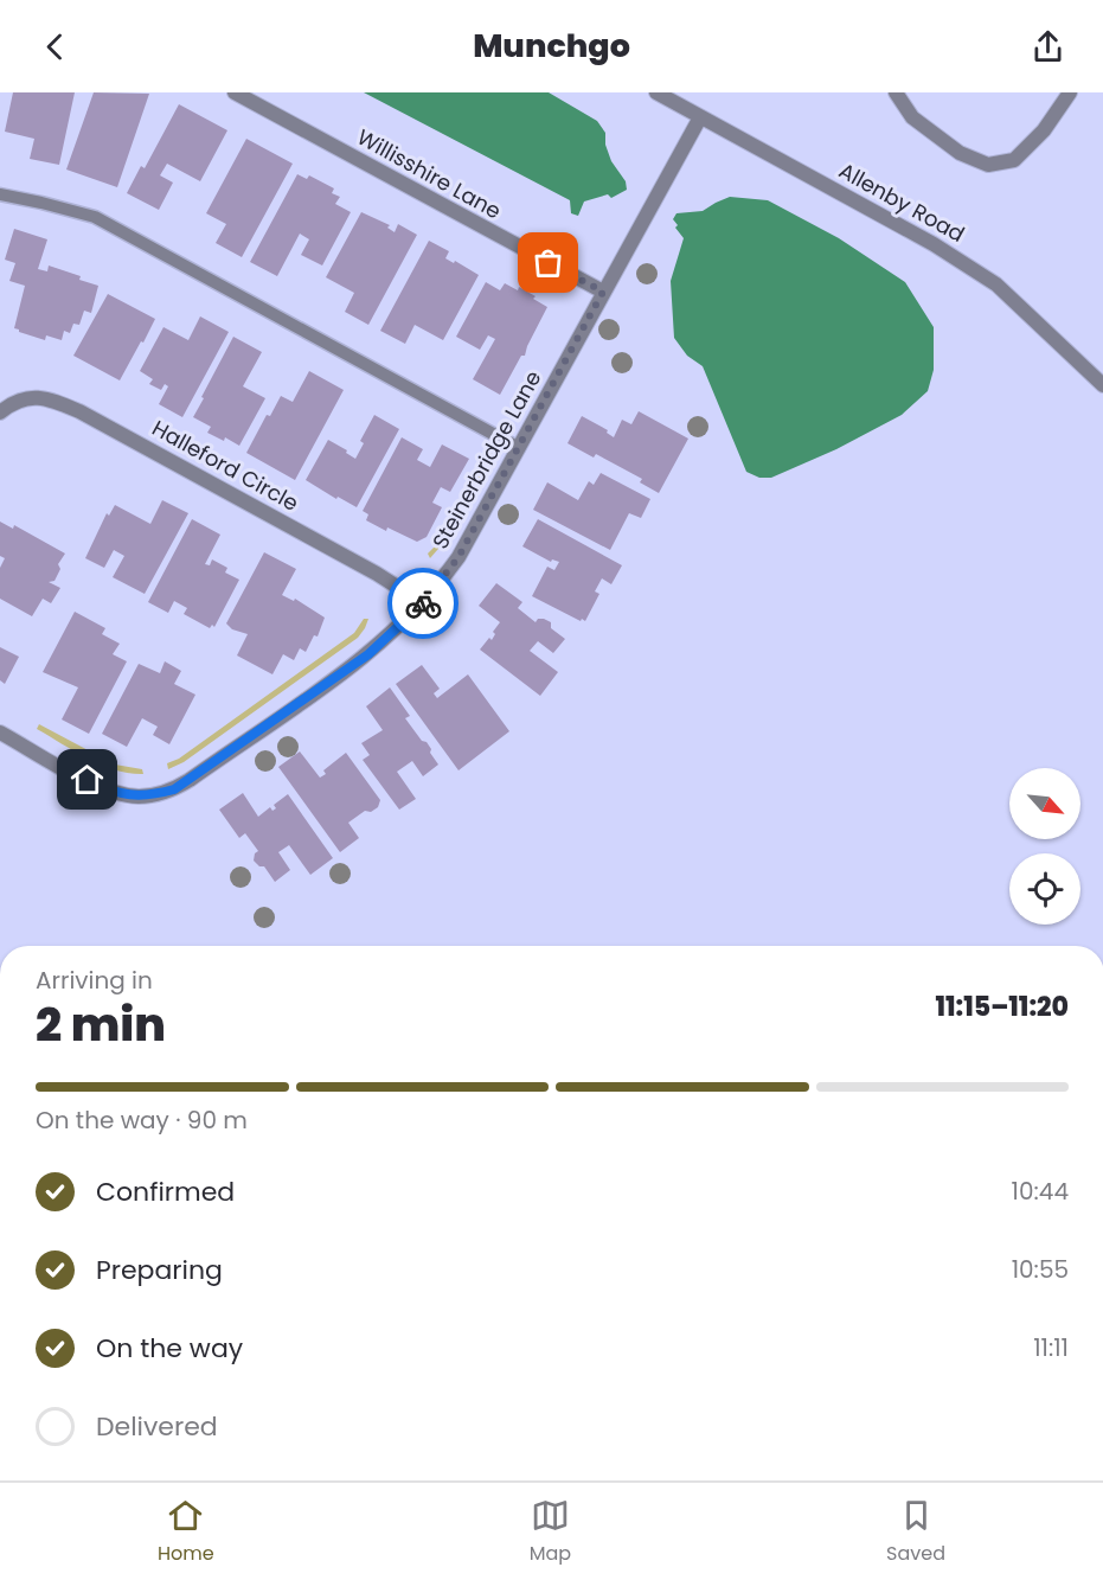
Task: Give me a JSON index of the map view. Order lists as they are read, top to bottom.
{
  "streets": {
    "street": [
      "Willisshire Lane",
      "Allenby Road",
      "Steinerbridge Lane",
      "Halleford Circle"
    ]
  },
  "crossings": [
    ["Willisshire Lane", "Steinerbridge Lane"],
    ["Allenby Road", "Steinerbridge Lane"],
    ["Steinerbridge Lane", "Halleford Circle"]
  ],
  "north": "bottom right",
  "page": {
    "header": "Munchgo",
    "heading": ["2 min", "Arriving in", "11:15–11:20"],
    "bar": "On the way · 90 m",
    "list": [
      ["Confirmed", "10:44"],
      ["Preparing", "10:55"],
      ["On the way", "11:11"],
      "Delivered"
    ],
    "tabs": ["Home", "Map", "Saved"]
  }
}
